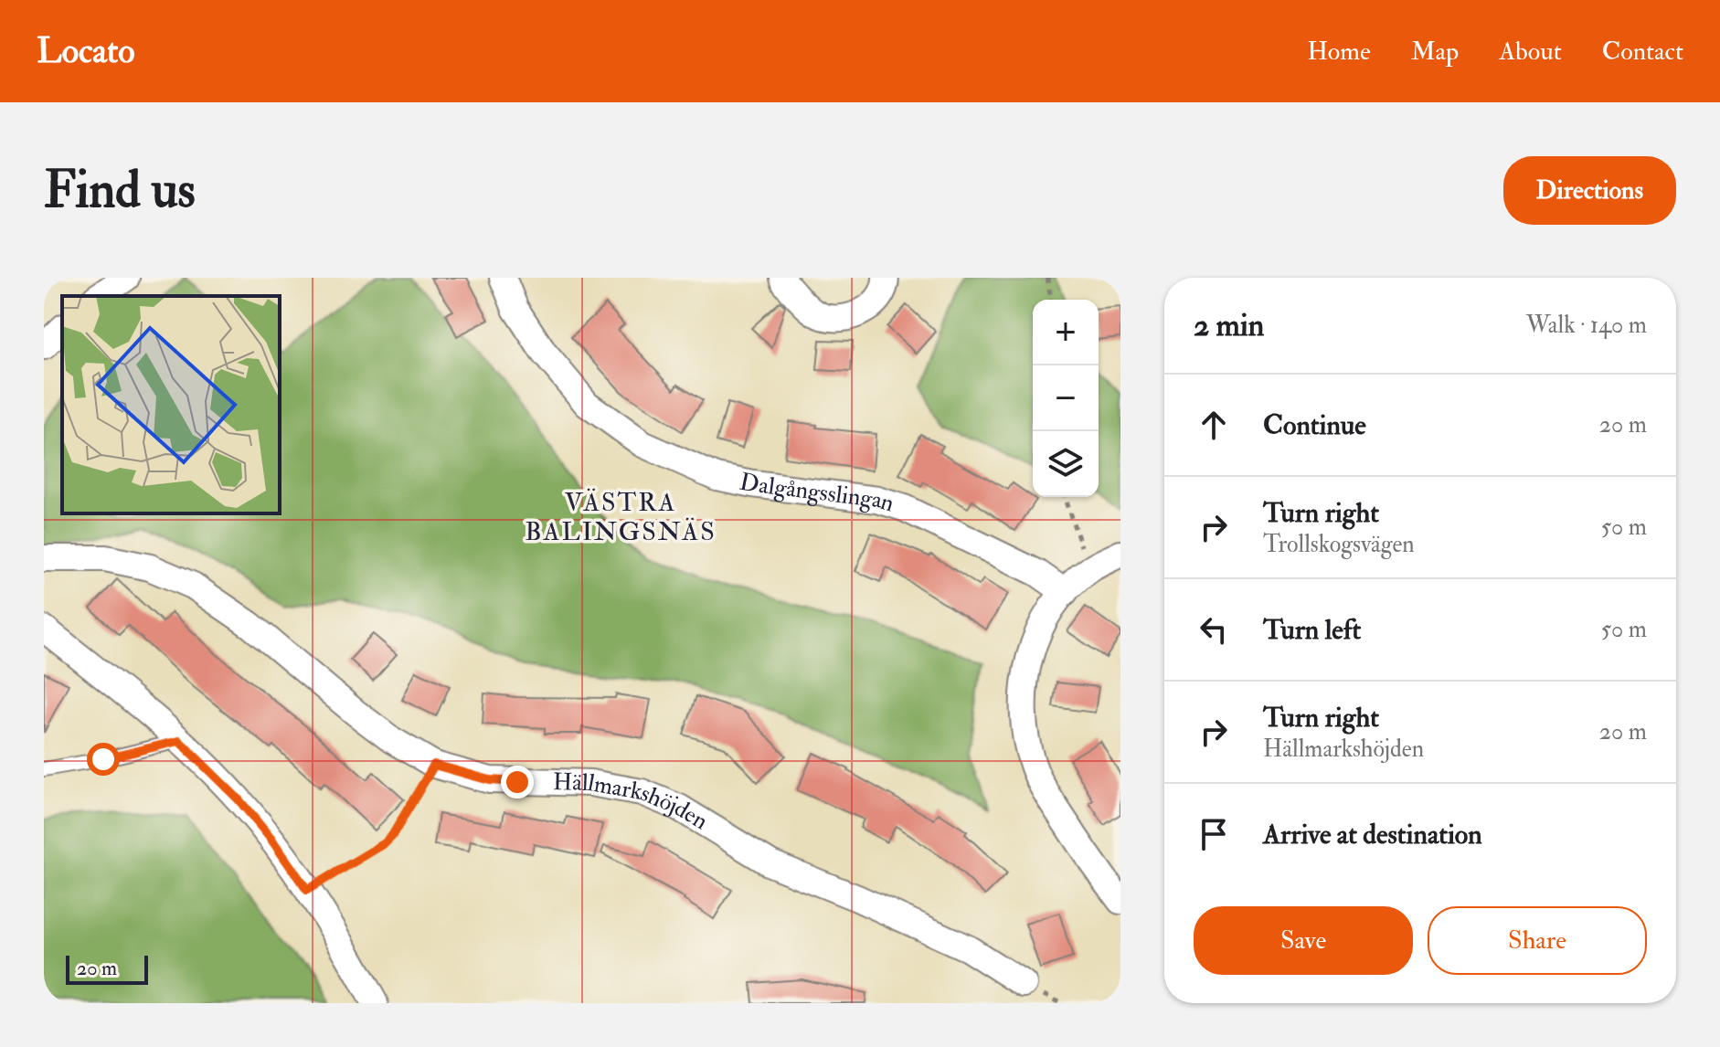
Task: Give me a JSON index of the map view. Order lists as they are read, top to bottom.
{
  "streets": {
    "street": ["Dalgångsslingan", "Hällmarkshöjden"]
  },
  "districts": ["VÄSTRA BALINGSNÄS"],
  "scale_bar": "20 m",
  "page": {
    "header": "Locato",
    "nav": [
      "Home",
      "Map",
      "About",
      "Contact"
    ],
    "buttons": [
      "Directions",
      ["Save", "Share"]
    ],
    "title": "Find us",
    "heading": ["2 min", "Walk · 140 m"],
    "map_buttons": ["+", "−"],
    "list": [
      ["Continue", "20 m"],
      ["Turn right", "Trollskogsvägen", "50 m"],
      ["Turn left", "50 m"],
      ["Turn right", "Hällmarkshöjden", "20 m"],
      "Arrive at destination"
    ],
    "scale": "20 m"
  }
}
